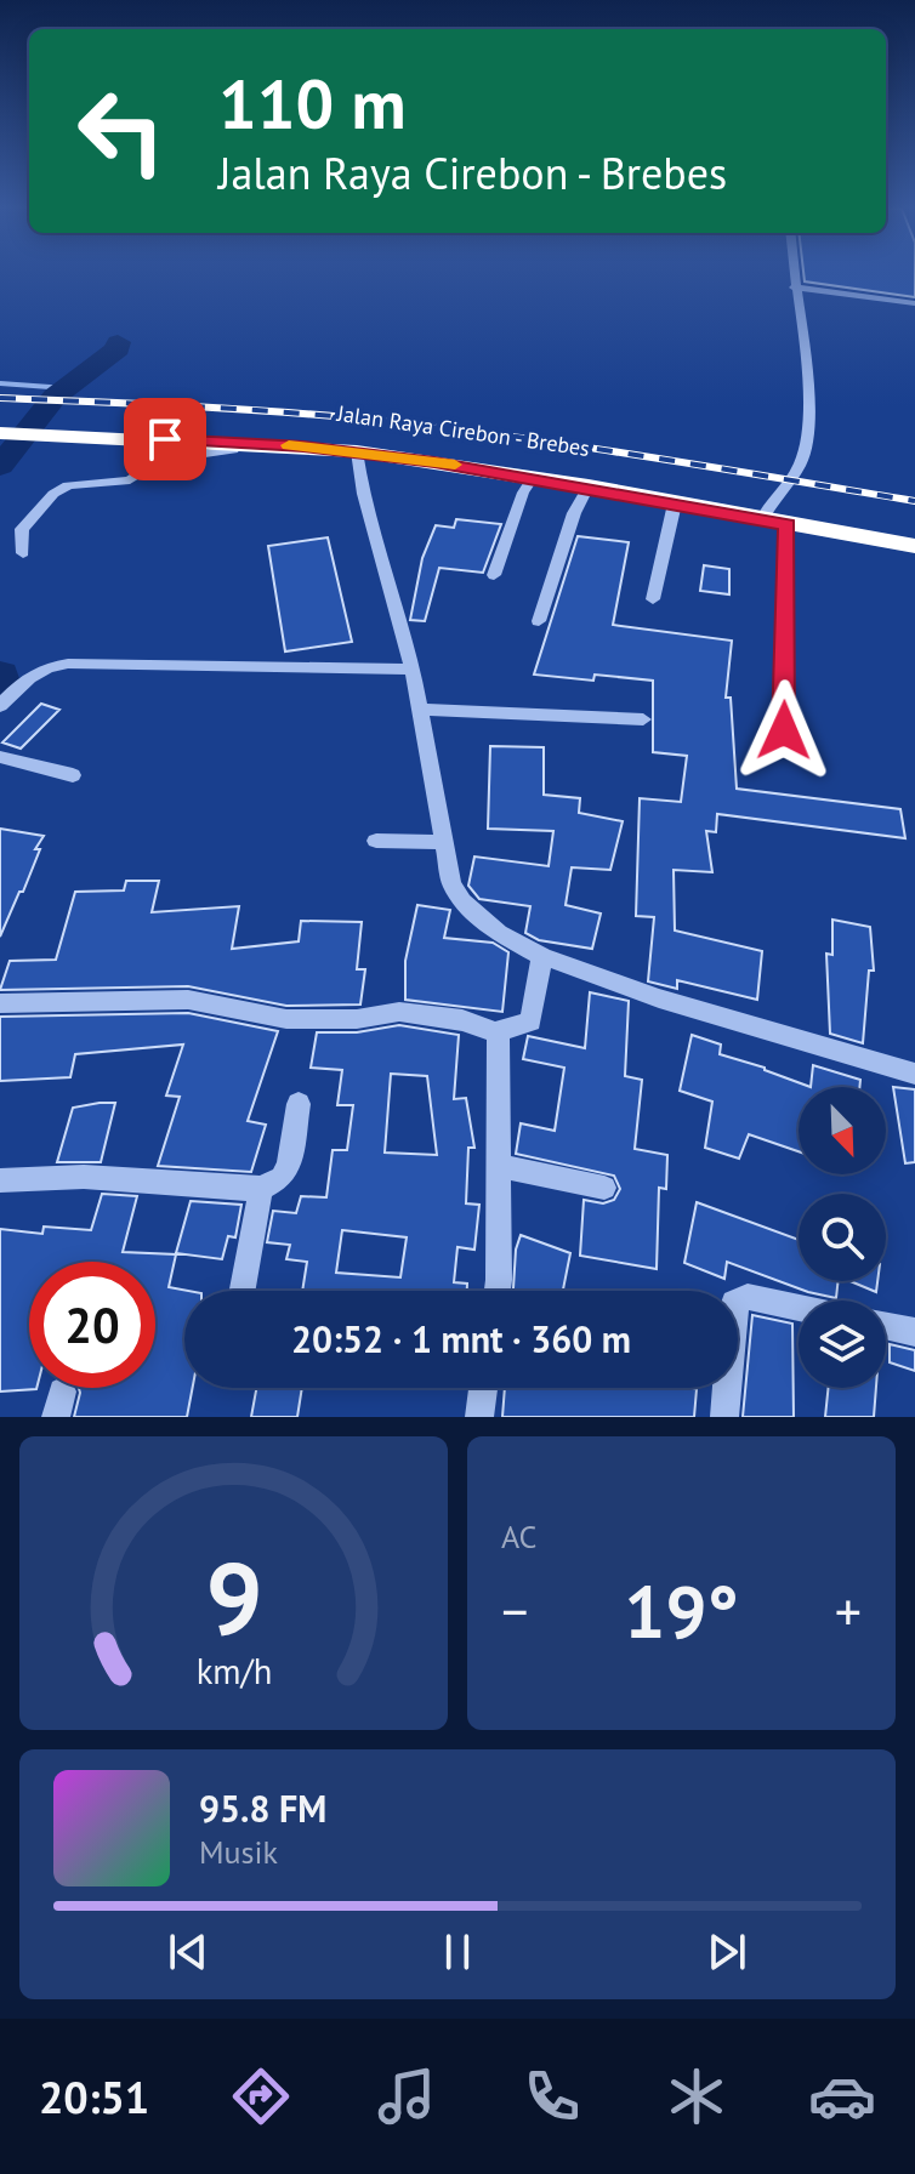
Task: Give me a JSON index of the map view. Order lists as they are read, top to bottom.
{
  "streets": {
    "highway": ["Jalan Raya Cirebon - Brebes"]
  },
  "north": "bottom right",
  "page": {
    "turn": ["110 m", "Jalan Raya Cirebon - Brebes"],
    "limit": "20",
    "trip": "20:52 · 1 mnt · 360 m",
    "tile": "AC",
    "heat": ["−", "19°", "+"],
    "song": ["95.8 FM", "Musik"],
    "tabs": "20:51",
    "gauge": ["9", "km/h"]
  }
}
